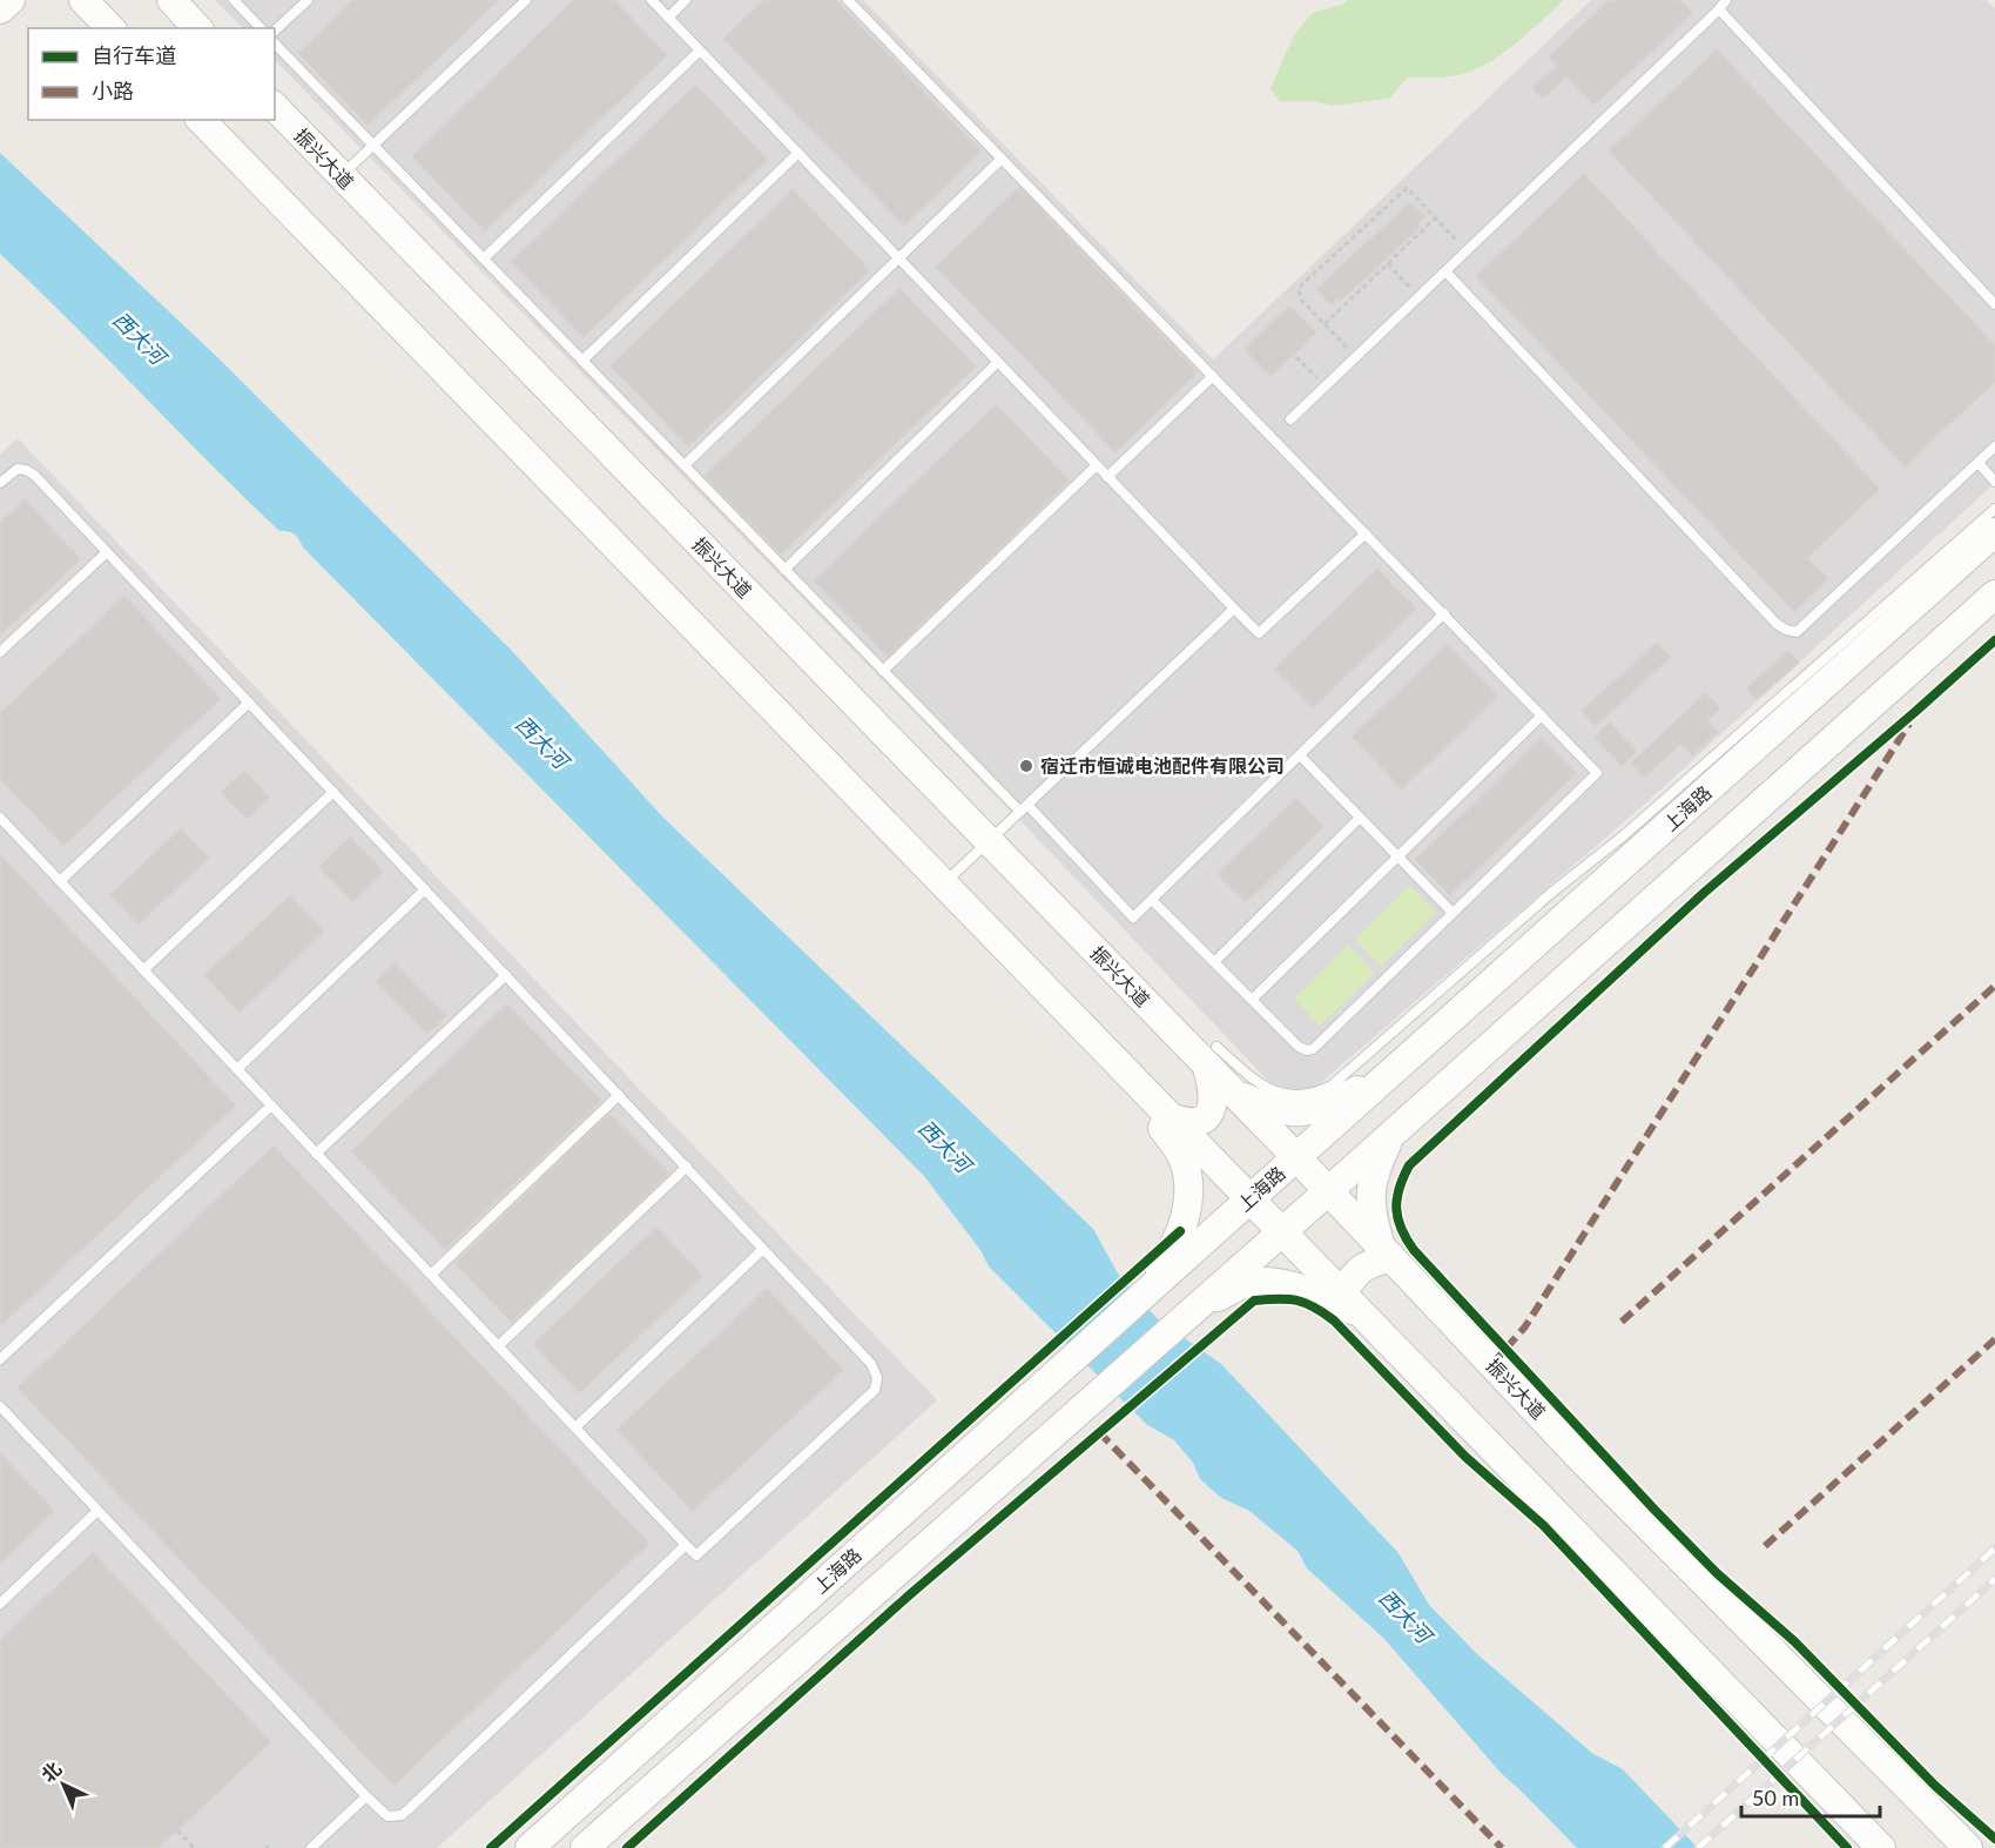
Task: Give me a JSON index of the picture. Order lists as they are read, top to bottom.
{
  "streets": {
    "main road": ["振兴大道", "上海路"]
  },
  "crossings": [
    ["振兴大道", "上海路"]
  ],
  "water": ["西大河"],
  "places": ["宿迁市恒诚电池配件有限公司"],
  "legend": ["自行车道", "小路"],
  "scale_bar": "50 m",
  "north": "top left"
}
